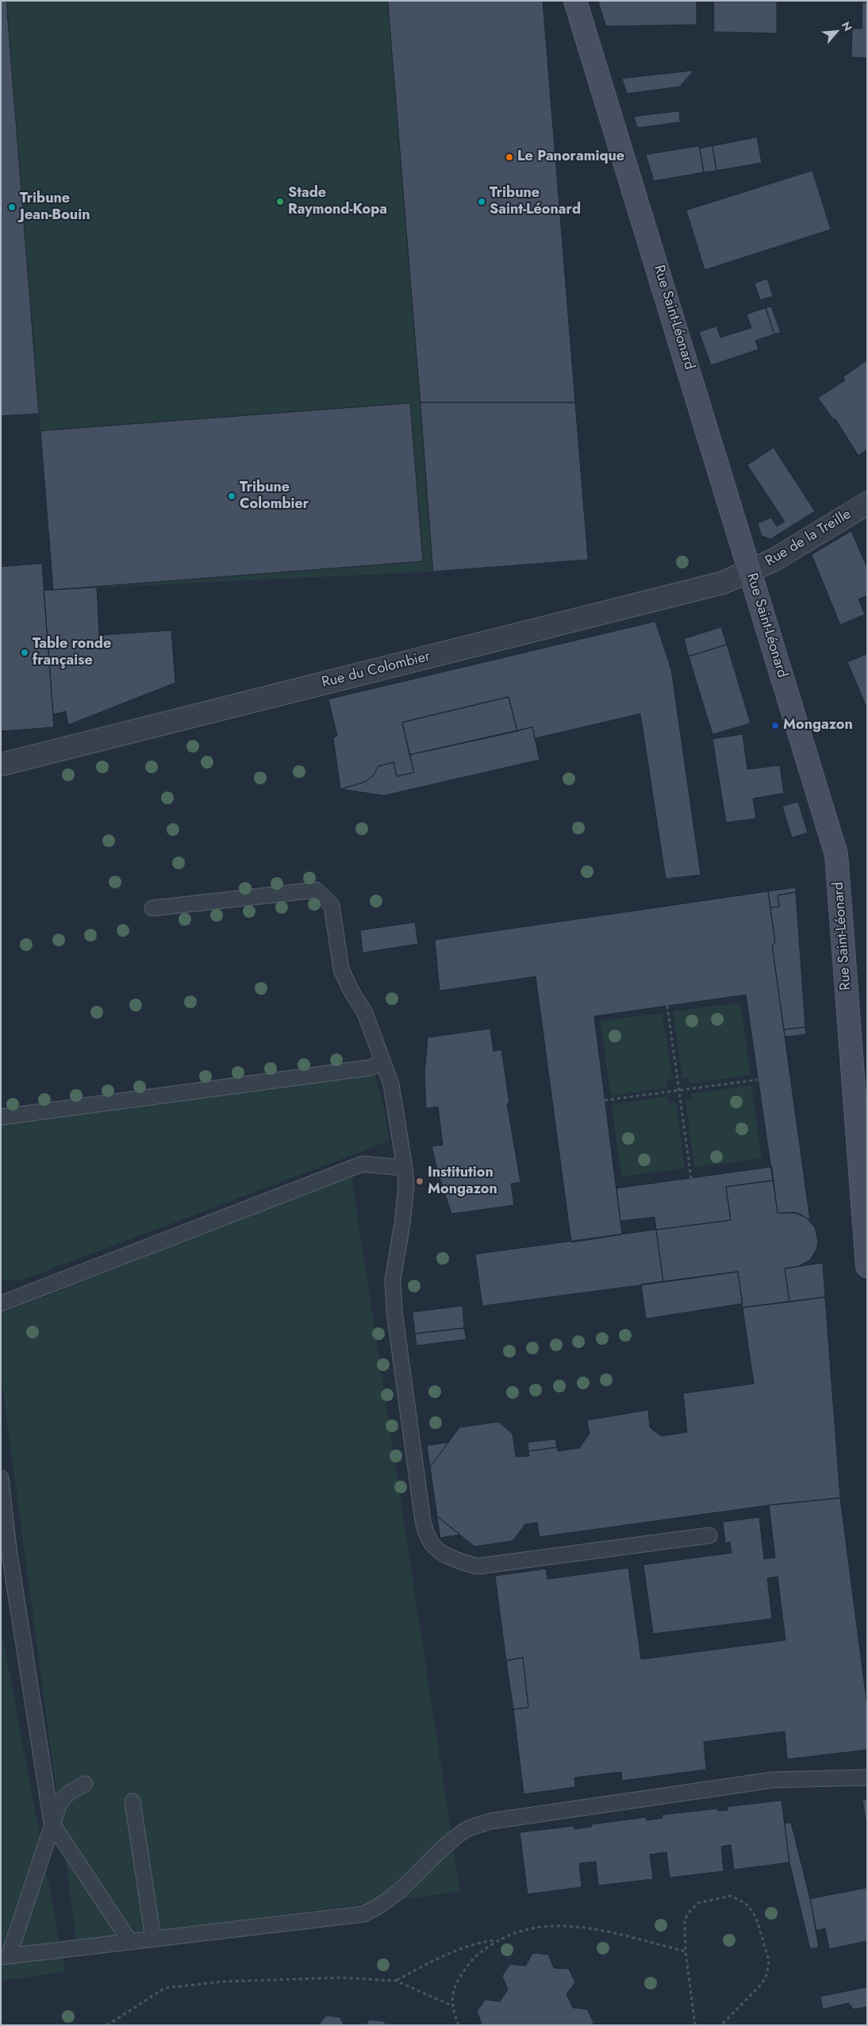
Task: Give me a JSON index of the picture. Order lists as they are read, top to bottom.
{
  "streets": {
    "street": ["Rue Saint-Léonard", "Rue de la Treille", "Rue du Colombier"]
  },
  "crossings": [
    ["Rue Saint-Léonard", "Rue de la Treille"],
    ["Rue Saint-Léonard", "Rue du Colombier"],
    ["Rue de la Treille", "Rue du Colombier"]
  ],
  "places": [
    "Le Panoramique",
    "Stade Raymond-Kopa",
    "Tribune Saint-Léonard",
    "Tribune Jean-Bouin",
    "Tribune Colombier",
    "Table ronde française",
    "Mongazon",
    "Institution Mongazon"
  ],
  "north": "top right"
}
